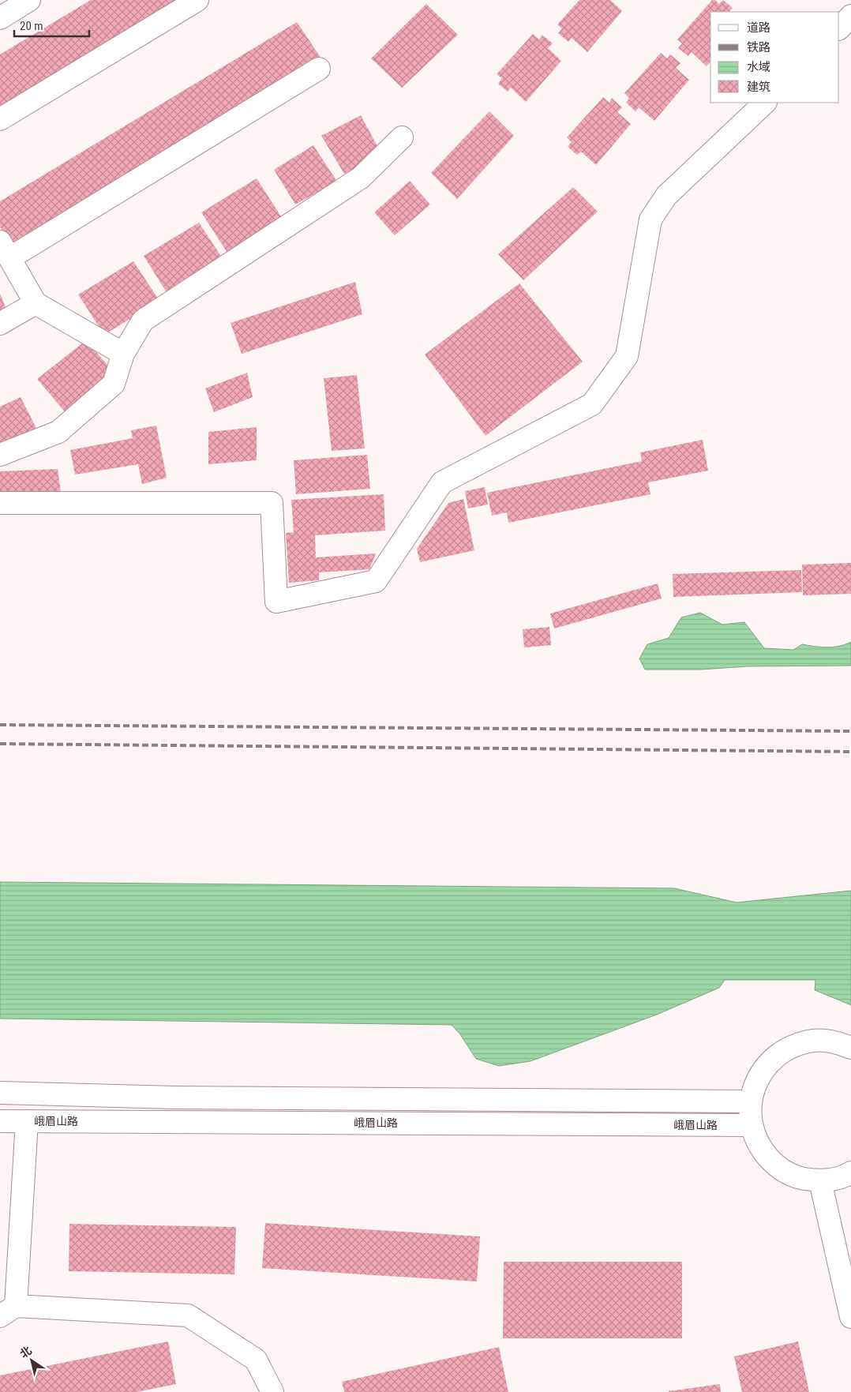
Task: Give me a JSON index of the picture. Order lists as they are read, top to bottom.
{
  "streets": {
    "street": ["峨眉山路"]
  },
  "legend": [
    "道路",
    "铁路",
    "水域",
    "建筑"
  ],
  "scale_bar": "20 m",
  "north": "top left"
}
